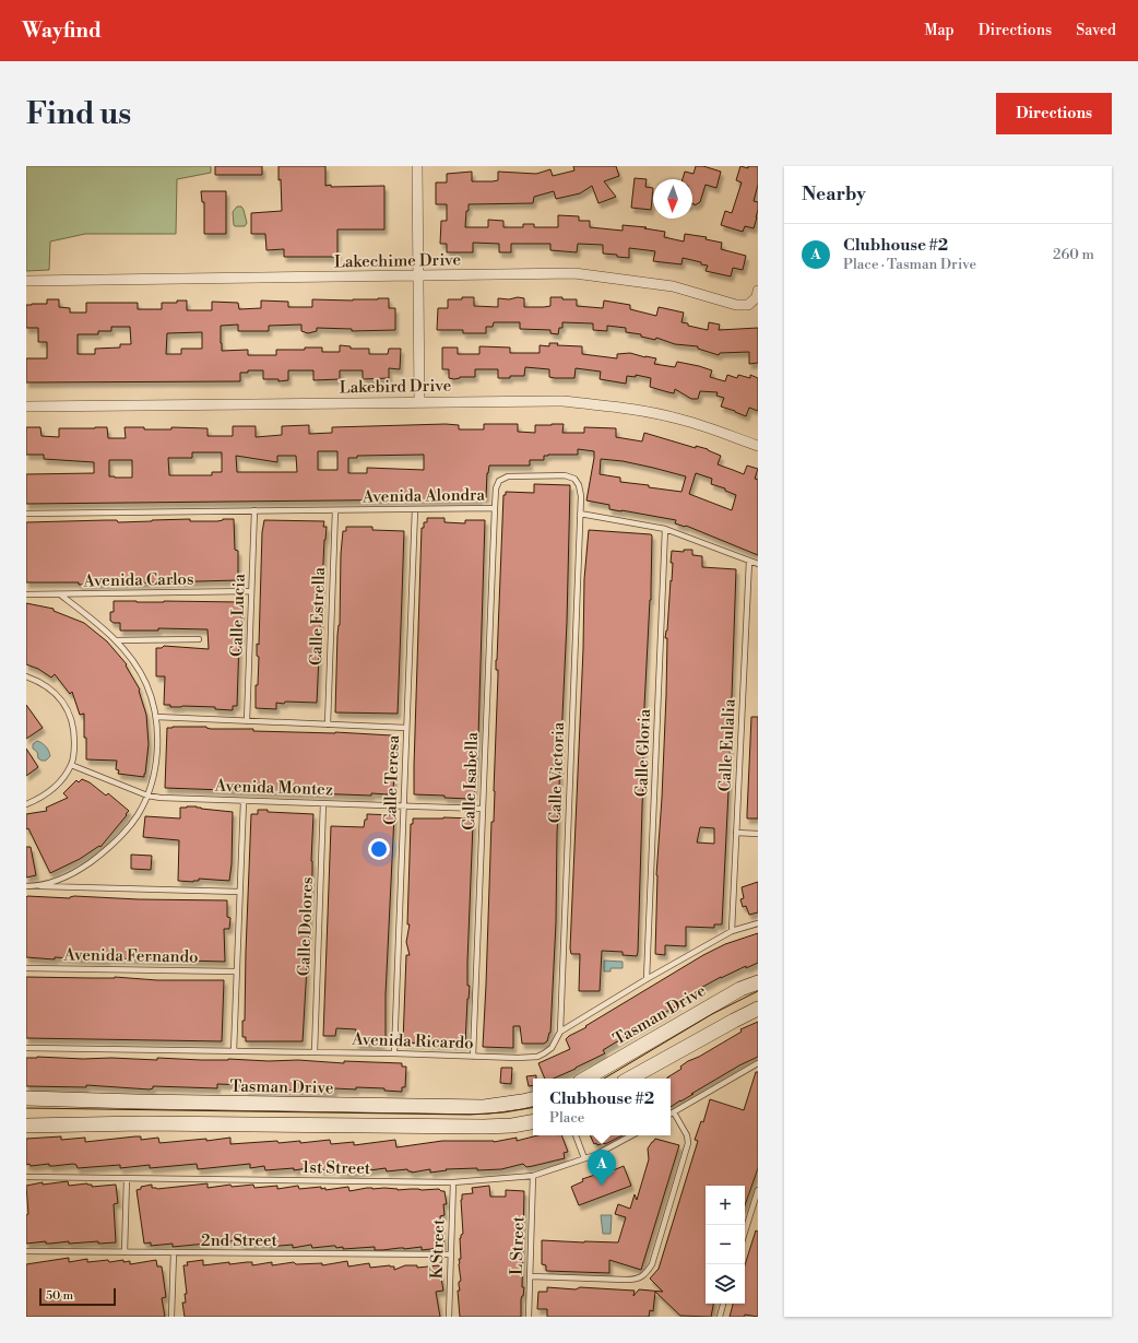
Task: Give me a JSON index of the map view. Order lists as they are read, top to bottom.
{
  "streets": {
    "street": ["Lakechime Drive", "Lakebird Drive", "Tasman Drive"],
    "lane": [
      "Avenida Alondra",
      "Avenida Carlos",
      "Calle Lucia",
      "Calle Estrella",
      "Calle Eulalia",
      "Calle Gloria",
      "Calle Victoria",
      "Calle Teresa",
      "Calle Isabella",
      "Avenida Montez",
      "Calle Dolores",
      "Avenida Fernando",
      "Avenida Ricardo",
      "1st Street",
      "2nd Street",
      "L Street",
      "K Street"
    ]
  },
  "crossings": [
    ["Avenida Alondra", "Calle Lucia"],
    ["Avenida Alondra", "Calle Estrella"],
    ["Avenida Alondra", "Calle Victoria"],
    ["Avenida Alondra", "Calle Teresa"],
    ["Avenida Alondra", "Calle Isabella"],
    ["Avenida Carlos", "Calle Lucia"],
    ["Calle Eulalia", "Avenida Ricardo"],
    ["Calle Gloria", "Avenida Ricardo"],
    ["Calle Victoria", "Avenida Ricardo"],
    ["Calle Teresa", "Avenida Montez"],
    ["Calle Teresa", "Avenida Ricardo"],
    ["Calle Isabella", "Avenida Montez"],
    ["Calle Isabella", "Avenida Ricardo"],
    ["Avenida Montez", "Calle Dolores"],
    ["Calle Dolores", "Avenida Ricardo"],
    ["1st Street", "L Street"],
    ["1st Street", "K Street"],
    ["2nd Street", "K Street"]
  ],
  "scale_bar": "50 m",
  "north": "bottom",
  "page": {
    "header": "Wayfind",
    "nav": ["Map", "Directions", "Saved"],
    "buttons": "Directions",
    "title": "Find us",
    "heading": "Nearby",
    "list": [
      {
        "mark": "A",
        "name": "Clubhouse #2",
        "note": "Place · Tasman Drive",
        "value": "260 m"
      }
    ],
    "popup": ["Clubhouse #2", "Place"],
    "pins": "A",
    "map_buttons": ["+", "−"],
    "scale": "50 m"
  }
}
